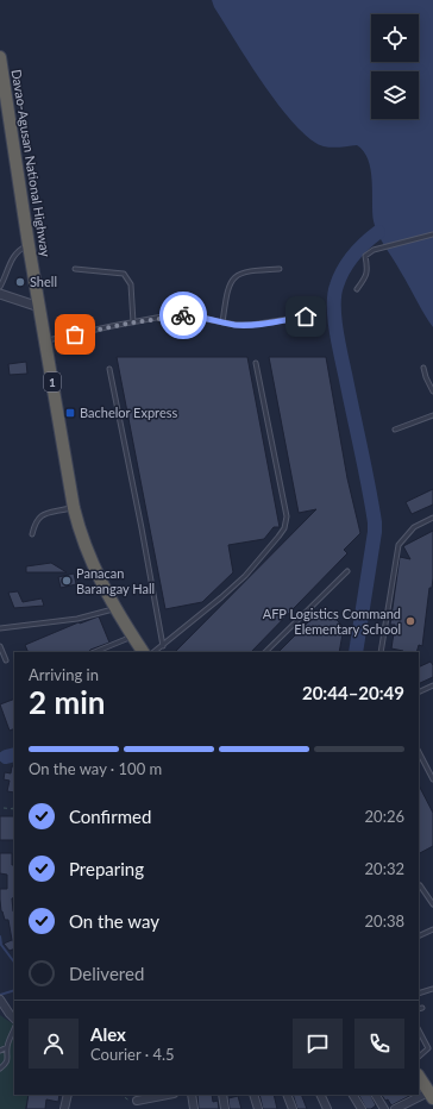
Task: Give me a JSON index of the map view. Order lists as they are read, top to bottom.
{
  "streets": {
    "highway": ["Davao-Agusan National Highway", "1"]
  },
  "places": {
    "other": ["Shell", "Panacan Barangay Hall", "AFP Logistics Command Elementary School"],
    "transit": ["Bachelor Express"]
  },
  "page": {
    "heading": ["2 min", "Arriving in", "20:44–20:49"],
    "panel": ["Alex", "Courier · 4.5"],
    "bar": "On the way · 100 m",
    "list": [
      ["Confirmed", "20:26"],
      ["Preparing", "20:32"],
      ["On the way", "20:38"],
      "Delivered"
    ]
  }
}
